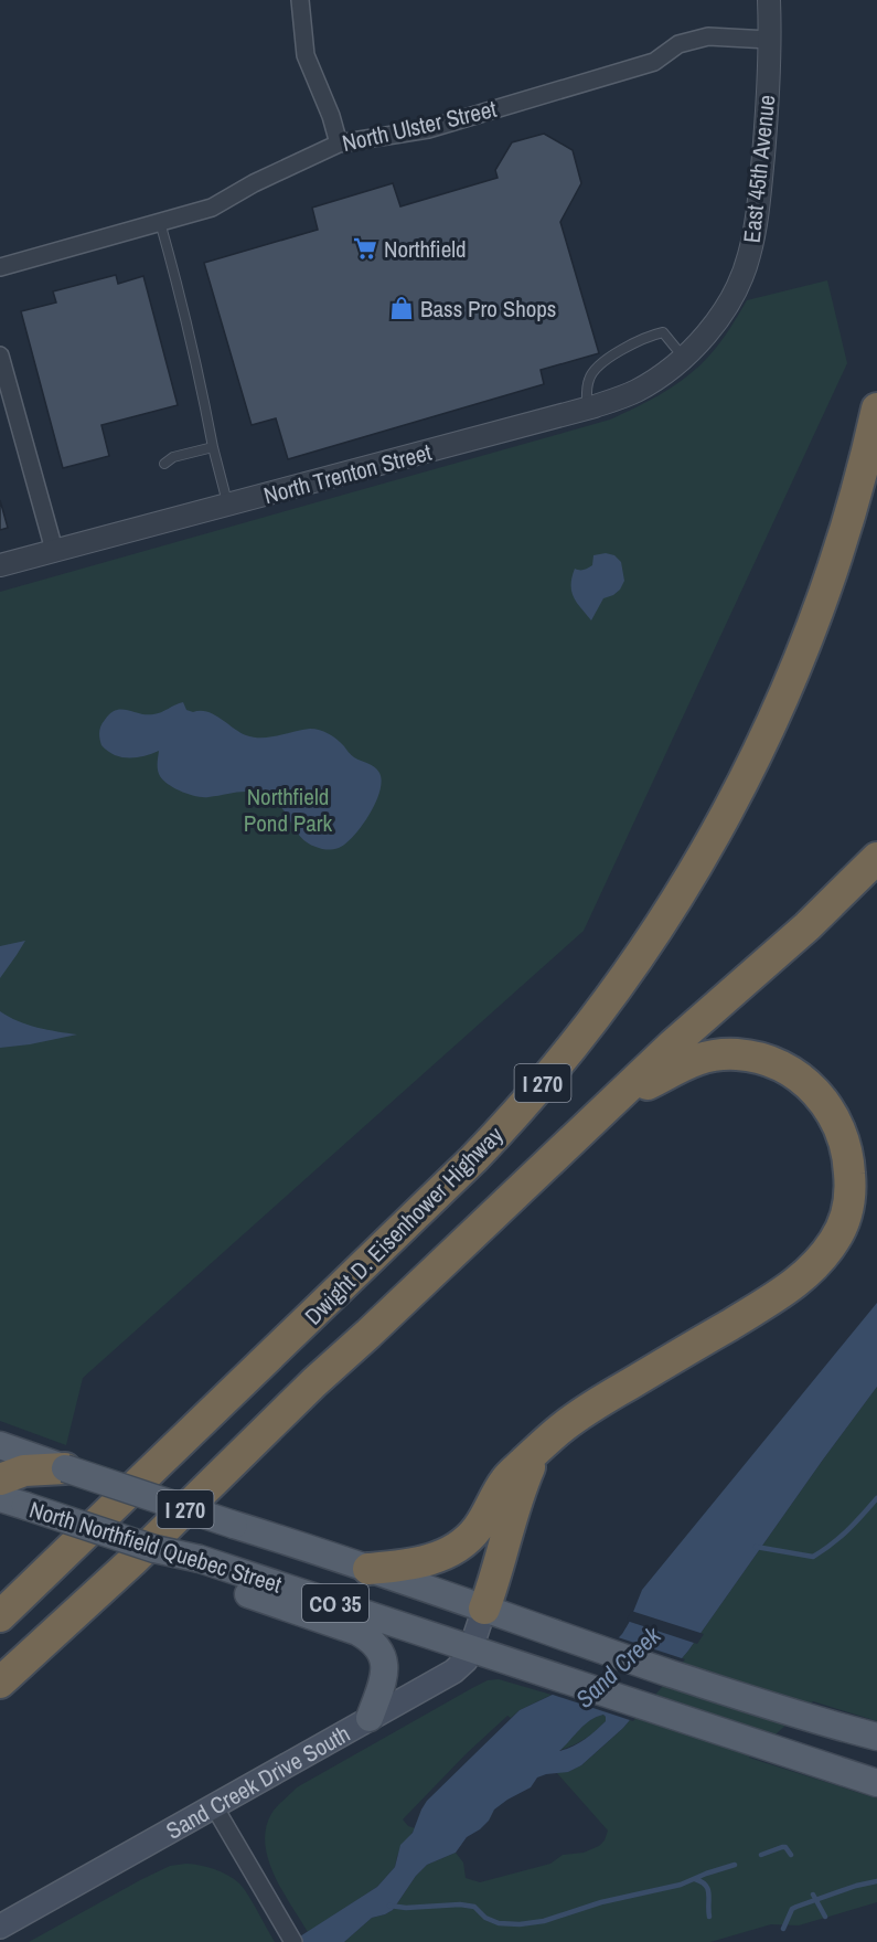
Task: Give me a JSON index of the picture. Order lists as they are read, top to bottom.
{
  "streets": {
    "highway": ["I 270", "Dwight D. Eisenhower Highway"],
    "main road": ["North Northfield Quebec Street", "CO 35", "Sand Creek Drive South"],
    "street": ["North Ulster Street", "East 45th Avenue", "North Trenton Street"]
  },
  "crossings": [
    ["North Ulster Street", "East 45th Avenue"],
    ["East 45th Avenue", "North Trenton Street"],
    ["North Northfield Quebec Street", "Sand Creek Drive South"]
  ],
  "water": ["Sand Creek"],
  "parks": ["Northfield Pond Park"],
  "places": {
    "supermarket": ["Northfield"],
    "shop": ["Bass Pro Shops"]
  }
}
